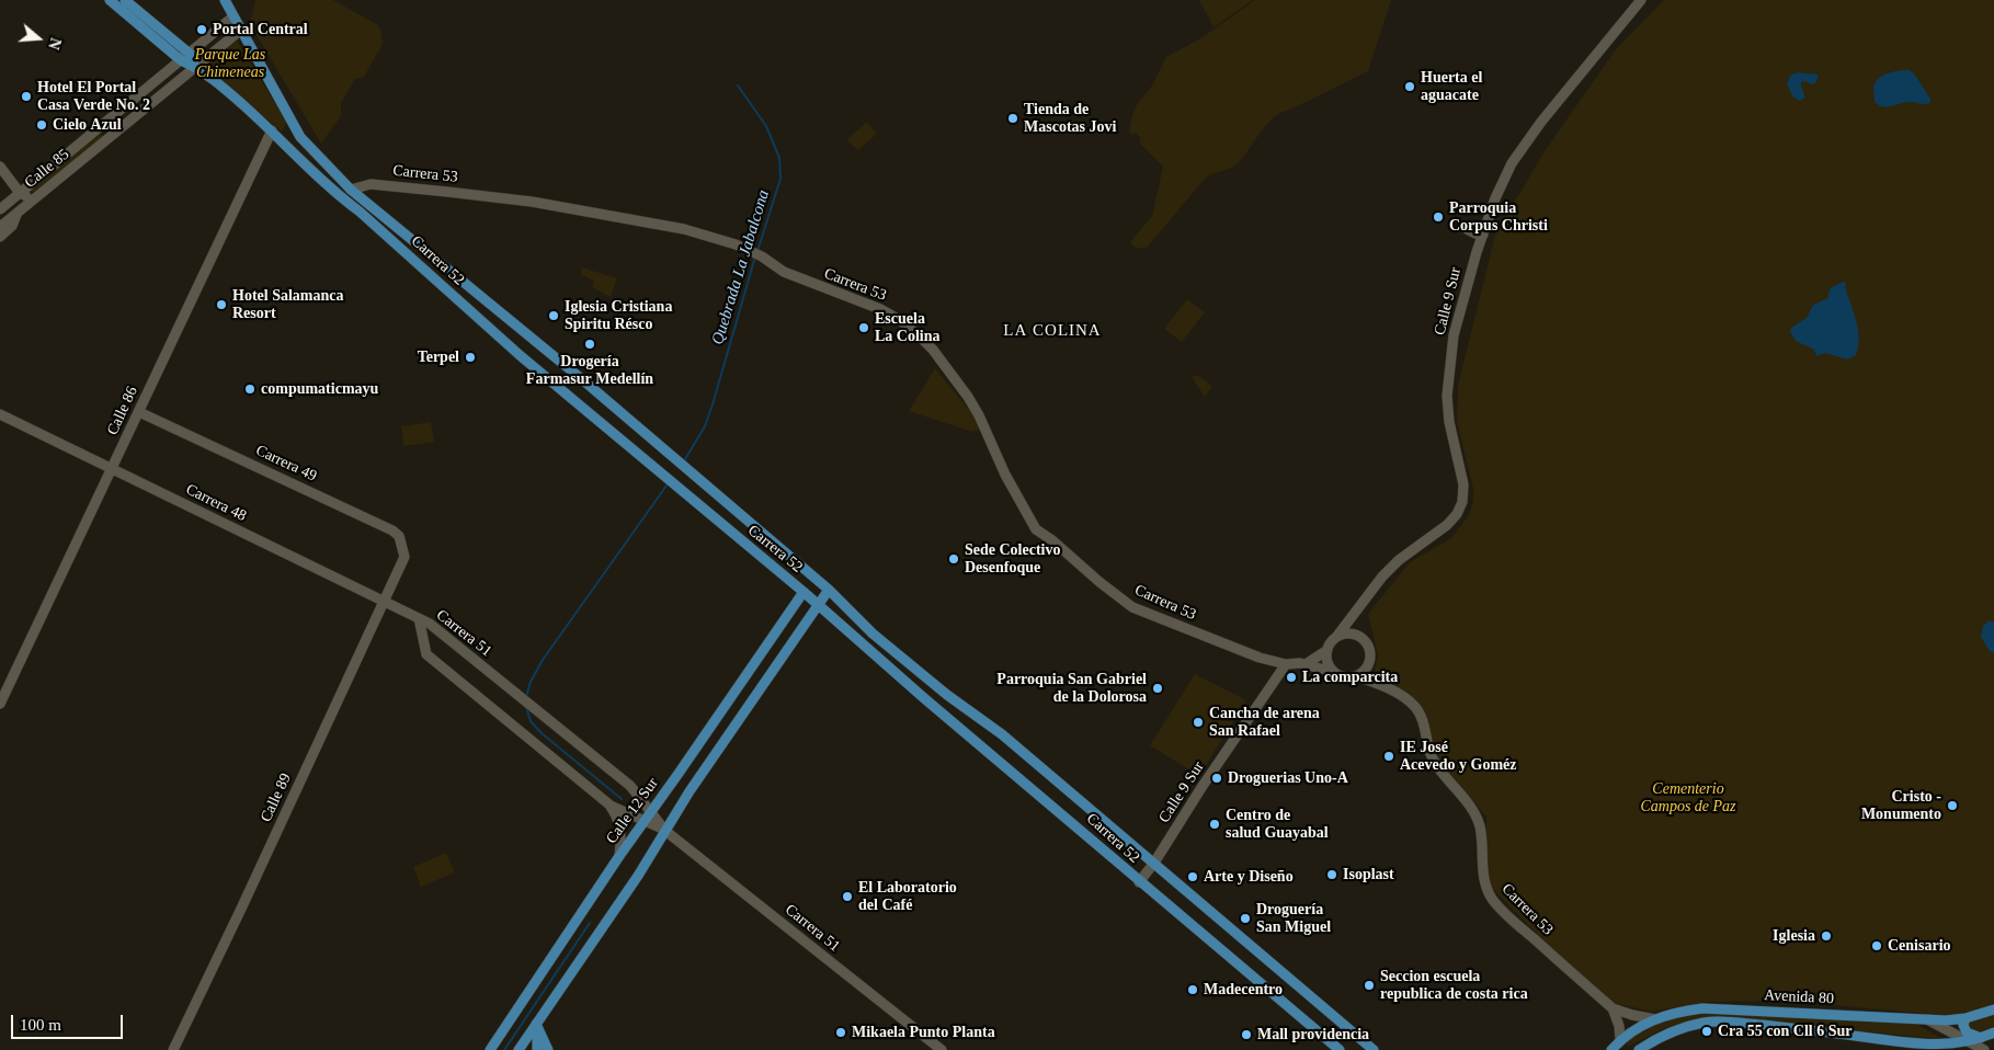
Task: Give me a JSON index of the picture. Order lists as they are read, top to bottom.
{
  "streets": {
    "main road": ["Carrera 52", "Calle 12 Sur", "Avenida 80"],
    "street": [
      "Calle 85",
      "Carrera 53",
      "Calle 9 Sur",
      "Calle 86",
      "Carrera 49",
      "Carrera 48",
      "Carrera 51",
      "Calle 89"
    ]
  },
  "crossings": [
    ["Calle 85", "Carrera 52"],
    ["Carrera 53", "Carrera 52"],
    ["Carrera 53", "Calle 9 Sur"],
    ["Carrera 53", "Avenida 80"],
    ["Carrera 52", "Calle 9 Sur"],
    ["Carrera 52", "Calle 86"],
    ["Carrera 52", "Calle 12 Sur"],
    ["Calle 86", "Carrera 49"],
    ["Calle 86", "Carrera 48"],
    ["Carrera 49", "Calle 89"],
    ["Carrera 48", "Carrera 51"],
    ["Carrera 48", "Calle 89"],
    ["Carrera 51", "Calle 12 Sur"]
  ],
  "districts": ["LA COLINA"],
  "water": ["Quebrada La Jabalcona"],
  "parks": ["Parque Las Chimeneas", "Cementerio Campos de Paz"],
  "places": [
    "Portal Central",
    "Huerta el aguacate",
    "Hotel El Portal Casa Verde No. 2",
    "Tienda de Mascotas Jovi",
    "Cielo Azul",
    "Parroquia Corpus Christi",
    "Hotel Salamanca Resort",
    "Iglesia Cristiana Spiritu Résco",
    "Escuela La Colina",
    "Drogería Farmasur Medellín",
    "Terpel",
    "compumaticmayu",
    "Sede Colectivo Desenfoque",
    "La comparcita",
    "Parroquia San Gabriel de la Dolorosa",
    "Cancha de arena San Rafael",
    "IE José Acevedo y Goméz",
    "Droguerias Uno-A",
    "Cristo - Monumento",
    "Centro de salud Guayabal",
    "Isoplast",
    "Arte y Diseño",
    "El Laboratorio del Café",
    "Droguería San Miguel",
    "Iglesia",
    "Cenisario",
    "Seccion escuela republica de costa rica",
    "Madecentro",
    "Cra 55 con Cll 6 Sur",
    "Mikaela Punto Planta",
    "Mall providencia"
  ],
  "scale_bar": "100 m",
  "north": "right"
}
